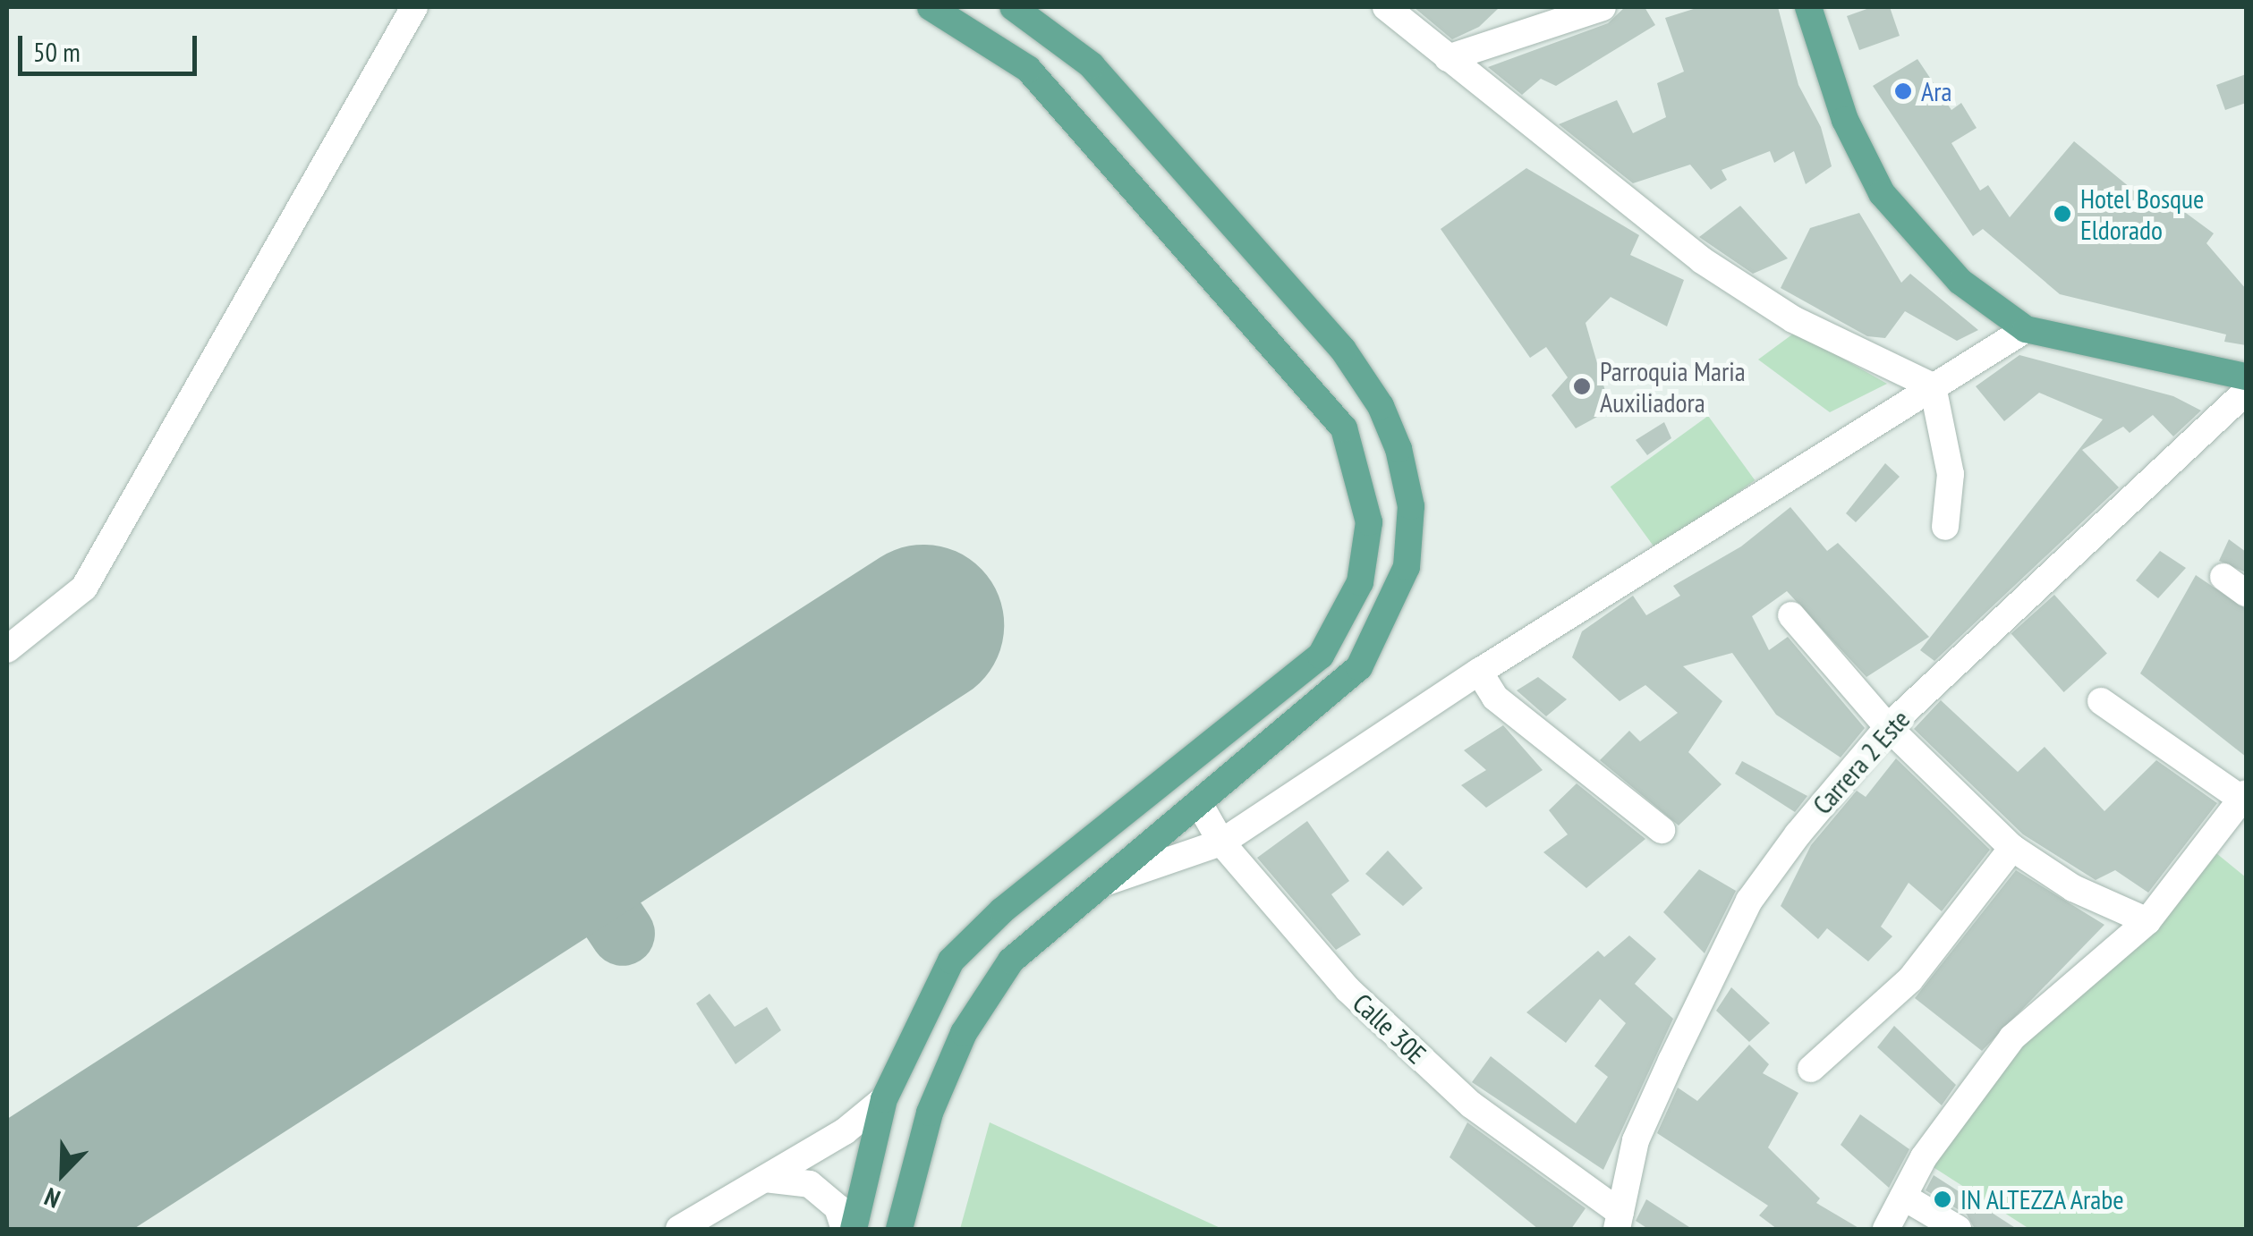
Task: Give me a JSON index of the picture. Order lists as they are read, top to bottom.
{
  "streets": {
    "street": ["Carrera 2 Este", "Calle 30E"]
  },
  "crossings": [
    ["Carrera 2 Este", "Calle 30E"]
  ],
  "places": [
    "Ara",
    "Hotel Bosque Eldorado",
    "Parroquia Maria Auxiliadora",
    "IN ALTEZZA Arabe"
  ],
  "scale_bar": "50 m",
  "north": "bottom left"
}
